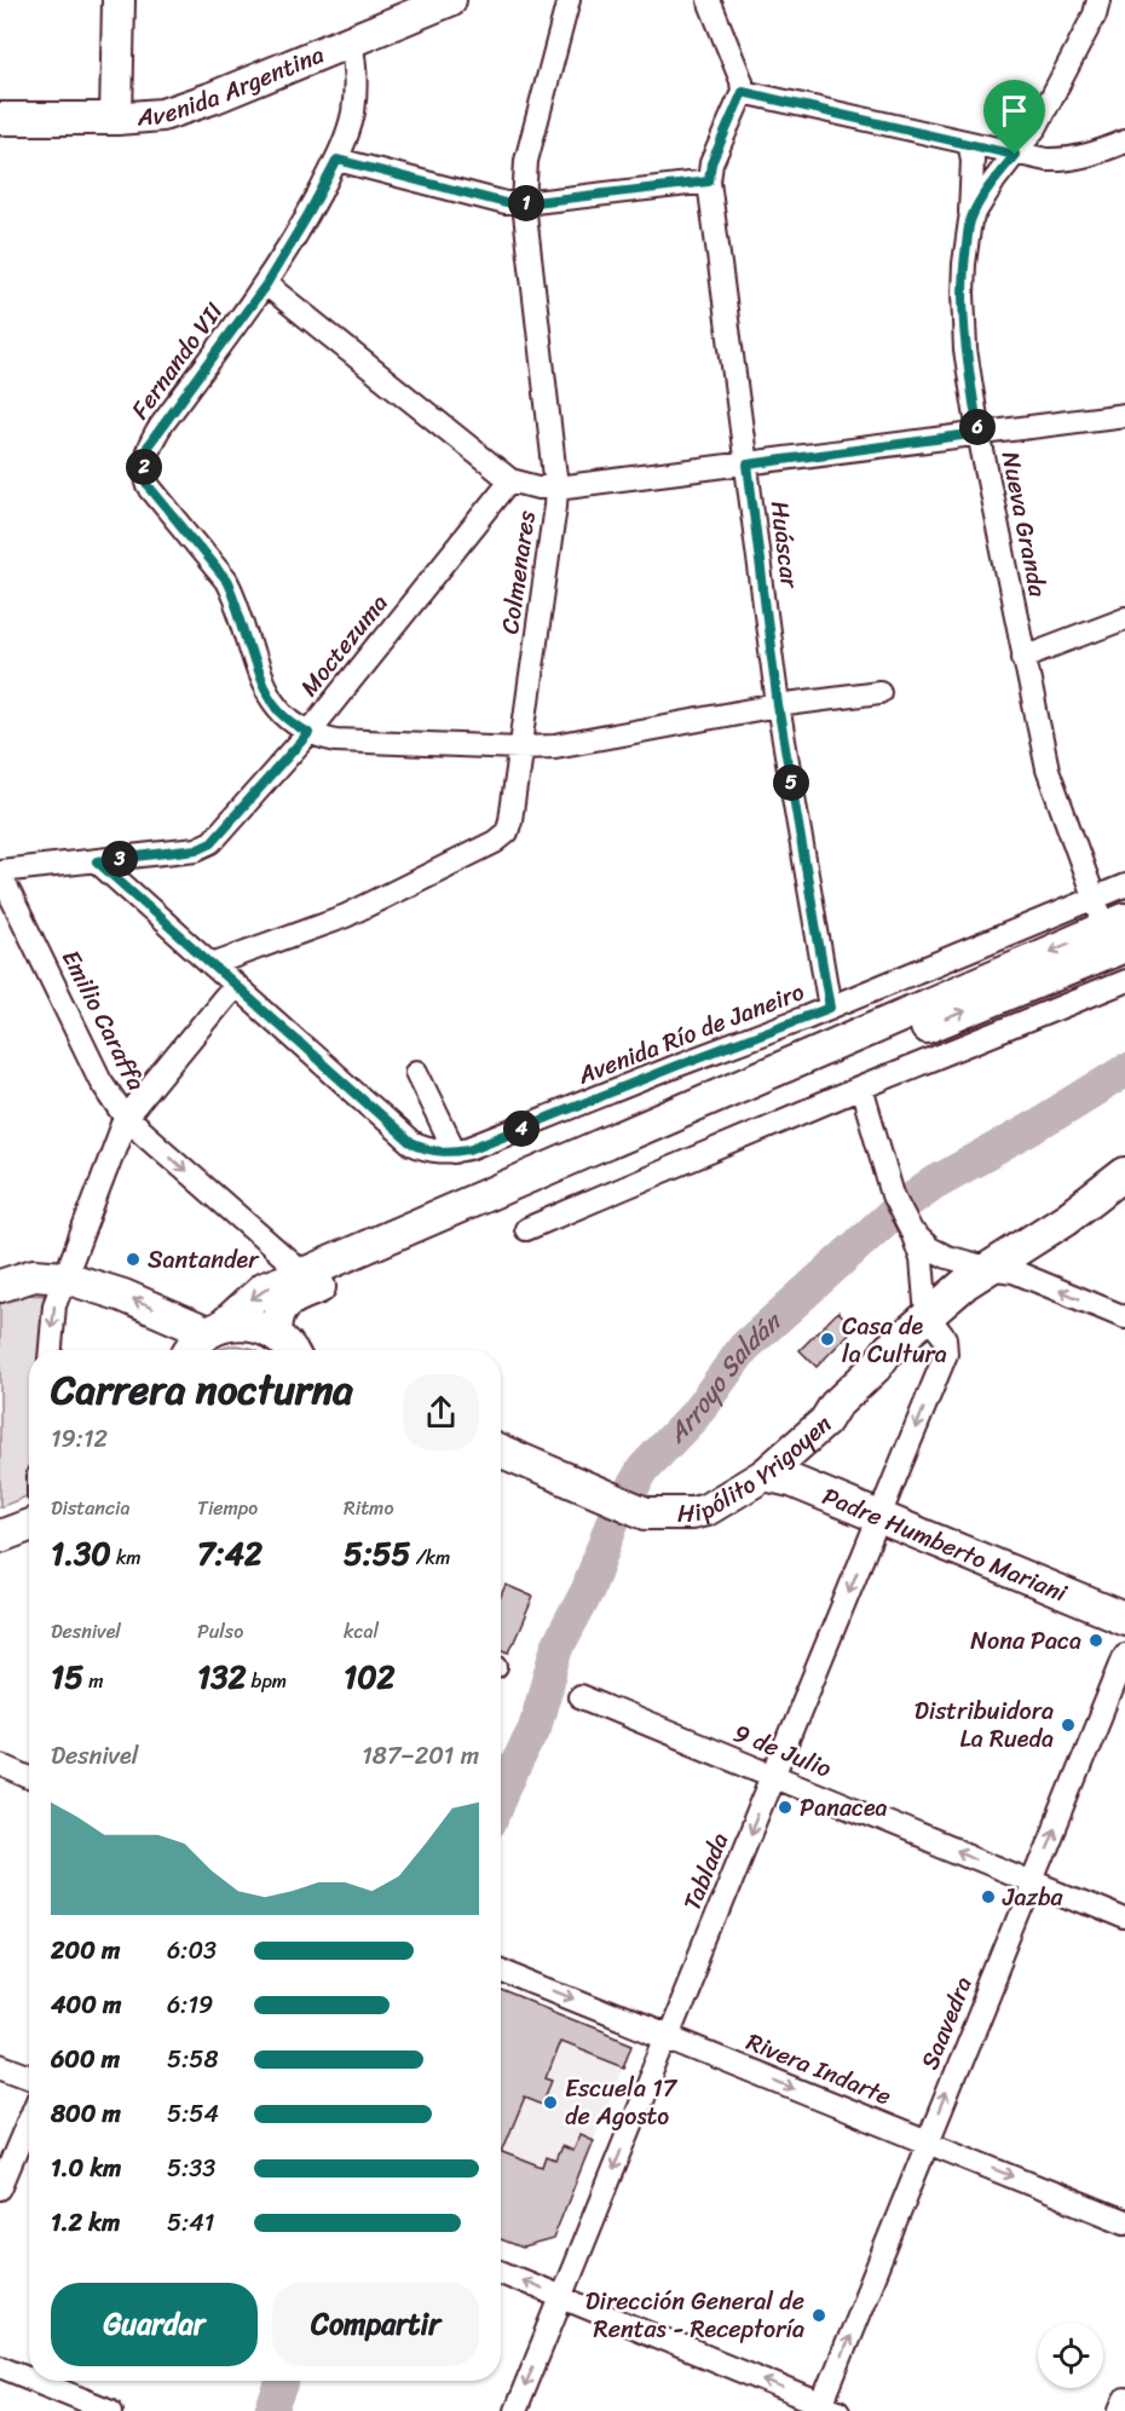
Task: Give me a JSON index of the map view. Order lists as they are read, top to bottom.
{
  "streets": {
    "main road": ["Avenida Argentina", "Hipólito Yrigoyen", "Padre Humberto Mariani"],
    "street": [
      "Fernando VII",
      "Nueva Granda",
      "Huáscar",
      "Colmenares",
      "Moctezuma",
      "Emilio Caraffa",
      "Avenida Río de Janeiro",
      "9 de Julio",
      "Tablada",
      "Saavedra",
      "Rivera Indarte"
    ]
  },
  "crossings": [
    ["Avenida Argentina", "Fernando VII"],
    ["Fernando VII", "Huáscar"],
    ["Fernando VII", "Colmenares"],
    ["Fernando VII", "Moctezuma"],
    ["Nueva Granda", "Avenida Río de Janeiro"],
    ["Huáscar", "Avenida Río de Janeiro"],
    ["Moctezuma", "Emilio Caraffa"],
    ["Hipólito Yrigoyen", "Padre Humberto Mariani"],
    ["Hipólito Yrigoyen", "Tablada"],
    ["Padre Humberto Mariani", "Tablada"],
    ["9 de Julio", "Tablada"],
    ["9 de Julio", "Saavedra"],
    ["Tablada", "Rivera Indarte"],
    ["Saavedra", "Rivera Indarte"]
  ],
  "one_way": [
    "9 de Julio",
    "Tablada",
    "Saavedra",
    "Rivera Indarte"
  ],
  "water": ["Arroyo Saldán"],
  "places": [
    "Santander",
    "Casa de la Cultura",
    "Nona Paca",
    "Distribuidora La Rueda",
    "Panacea",
    "Jazba",
    "Escuela 17 de Agosto",
    "Dirección General de Rentas - Receptoría"
  ],
  "page": {
    "pins": [
      "1",
      "6",
      "2",
      "5",
      "3",
      "4"
    ],
    "heading": ["Carrera nocturna", "19:12"],
    "stats": [
      ["Distancia", "1.30 km"],
      ["Tiempo", "7:42"],
      ["Ritmo", "5:55 /km"],
      ["Desnivel", "15 m"],
      ["Pulso", "132 bpm"],
      ["kcal", "102"]
    ],
    "chart": ["Desnivel", "187–201 m"],
    "list": [
      {
        "name": "200 m",
        "note": "6:03"
      },
      {
        "name": "400 m",
        "note": "6:19"
      },
      {
        "name": "600 m",
        "note": "5:58"
      },
      {
        "name": "800 m",
        "note": "5:54"
      },
      {
        "name": "1.0 km",
        "note": "5:33"
      },
      {
        "name": "1.2 km",
        "note": "5:41"
      }
    ],
    "buttons": ["Guardar", "Compartir"]
  }
}
